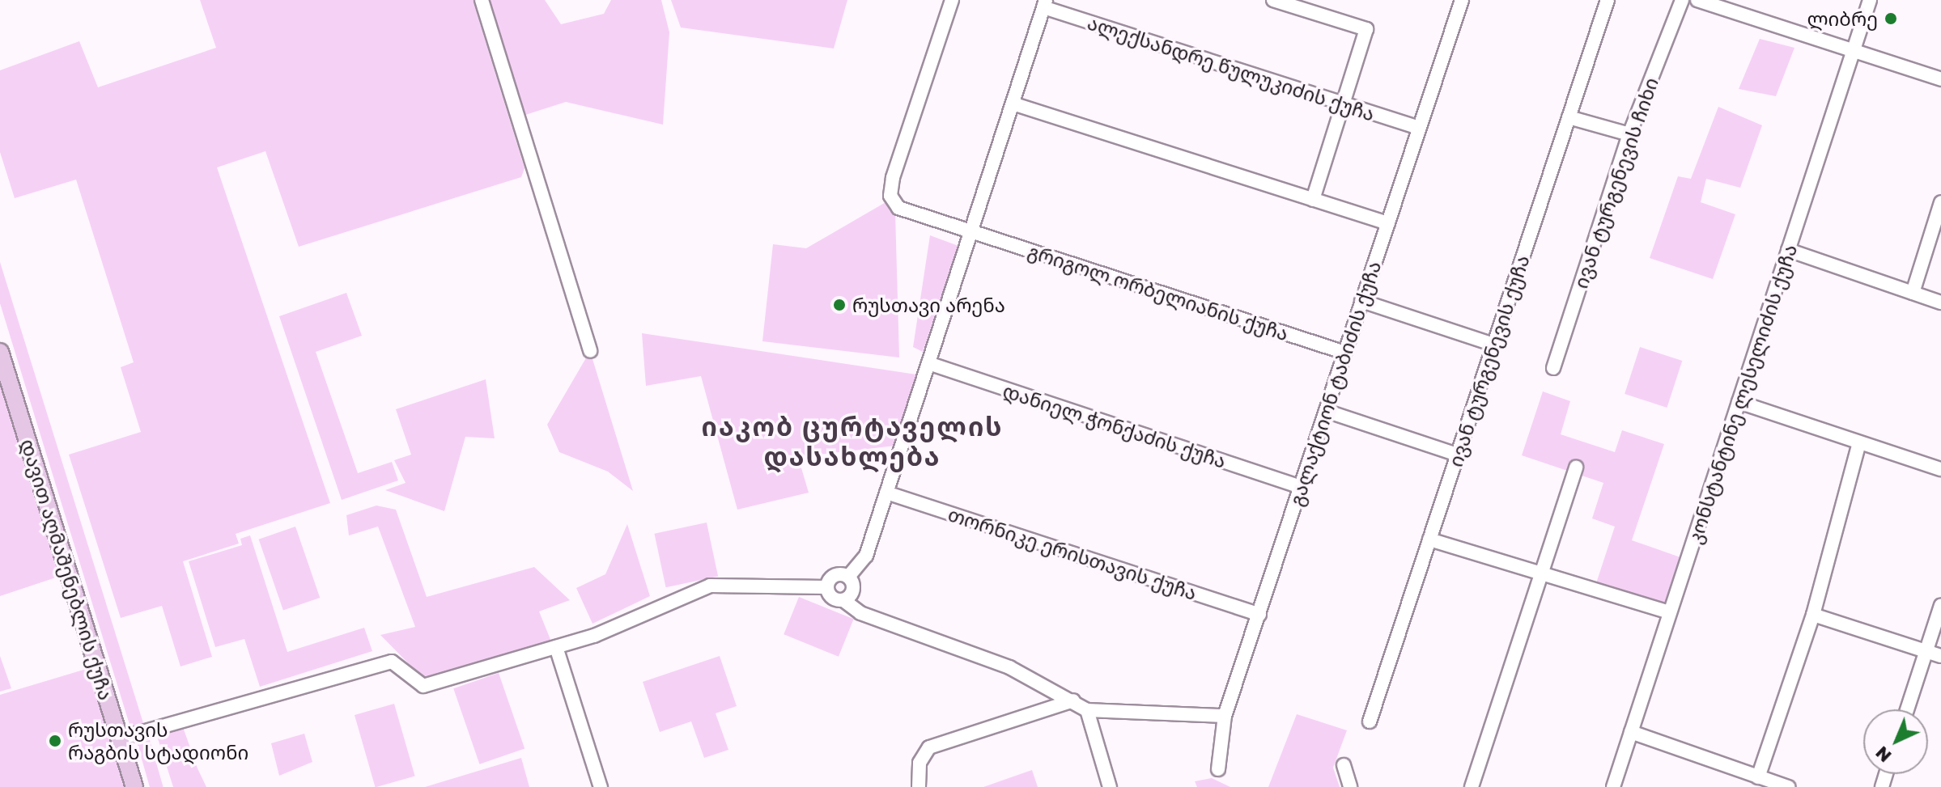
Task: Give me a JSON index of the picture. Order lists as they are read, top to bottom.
{
  "streets": {
    "main road": ["დავით აღმაშენებლის ქუჩა"],
    "street": [
      "ალექსანდრე წულუკიძის ქუჩა",
      "ივან ტურგენევის ჩიხი",
      "გრიგოლ ორბელიანის ქუჩა",
      "ივან ტურგენევის ქუჩა",
      "გალაქტიონ ტაბიძის ქუჩა",
      "კონსტანტინე ლესელიძის ქუჩა",
      "დანიელ ჭონქაძის ქუჩა",
      "თორნიკე ერისთავის ქუჩა"
    ]
  },
  "crossings": [
    ["ალექსანდრე წულუკიძის ქუჩა", "გალაქტიონ ტაბიძის ქუჩა"],
    ["გრიგოლ ორბელიანის ქუჩა", "გალაქტიონ ტაბიძის ქუჩა"],
    ["გალაქტიონ ტაბიძის ქუჩა", "დანიელ ჭონქაძის ქუჩა"],
    ["გალაქტიონ ტაბიძის ქუჩა", "თორნიკე ერისთავის ქუჩა"]
  ],
  "districts": ["იაკობ ცურტაველის დასახლება"],
  "places": ["ლიბრე", "რუსთავი არენა", "რუსთავის რაგბის სტადიონი"],
  "north": "bottom left"
}
